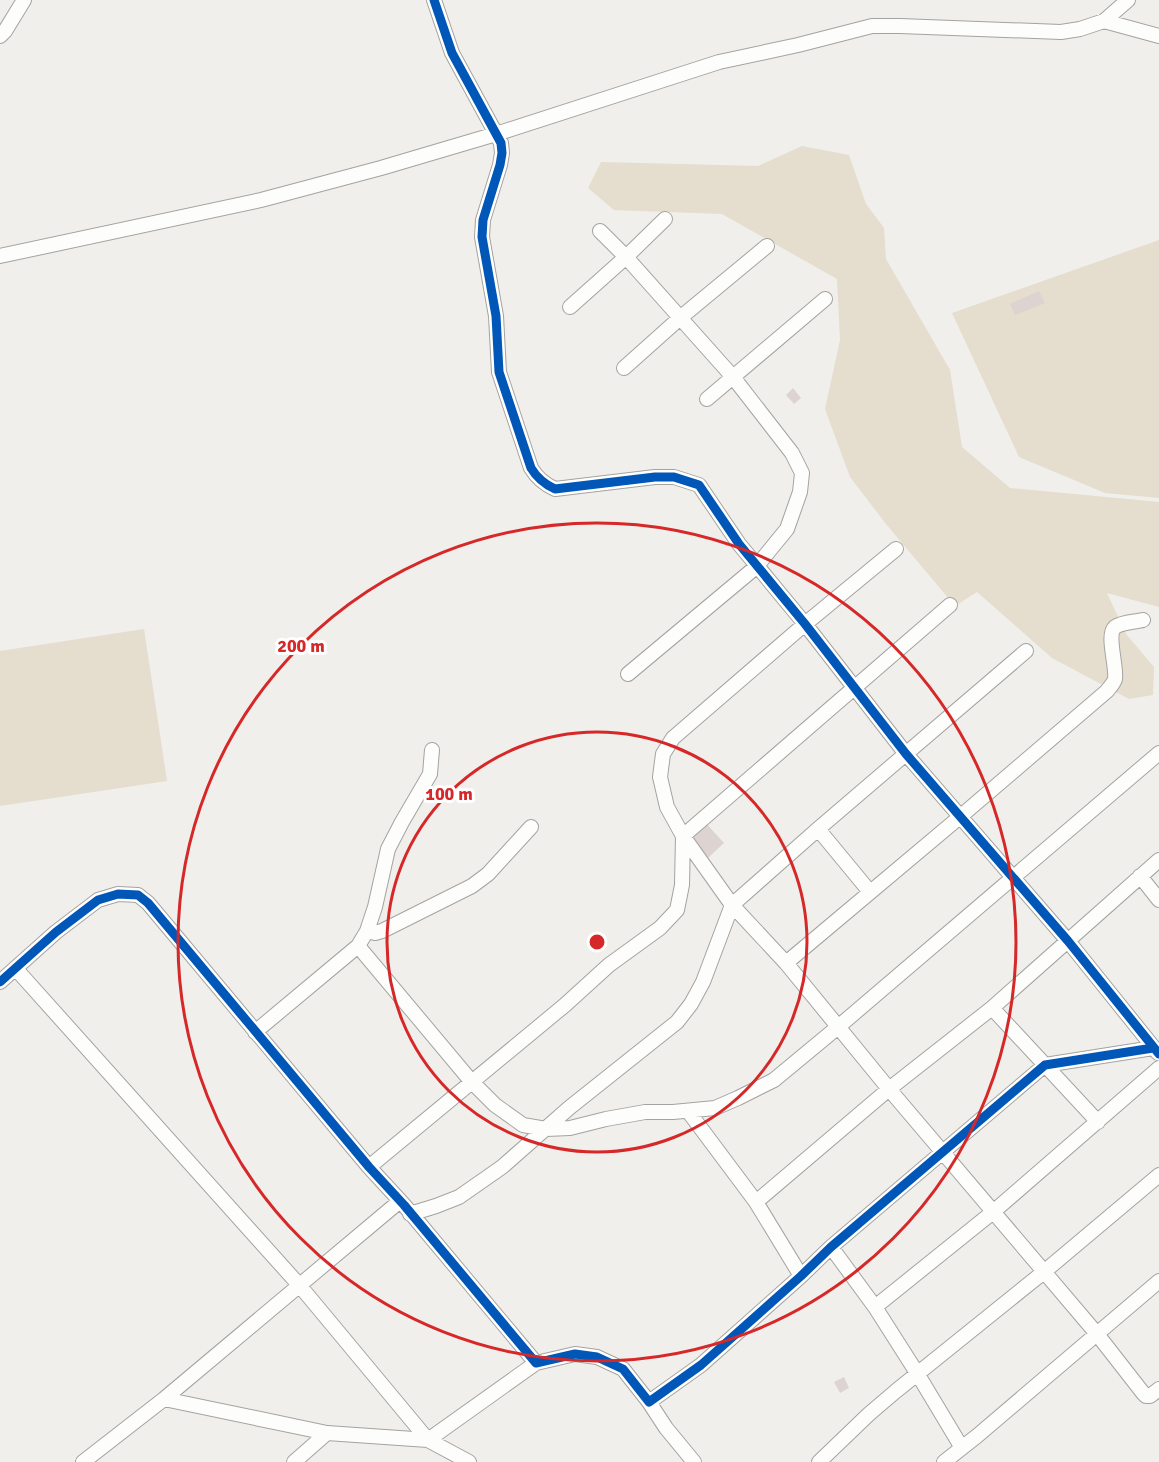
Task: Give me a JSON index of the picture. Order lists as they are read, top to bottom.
{
  "rings": ["200 m", "100 m"]
}
